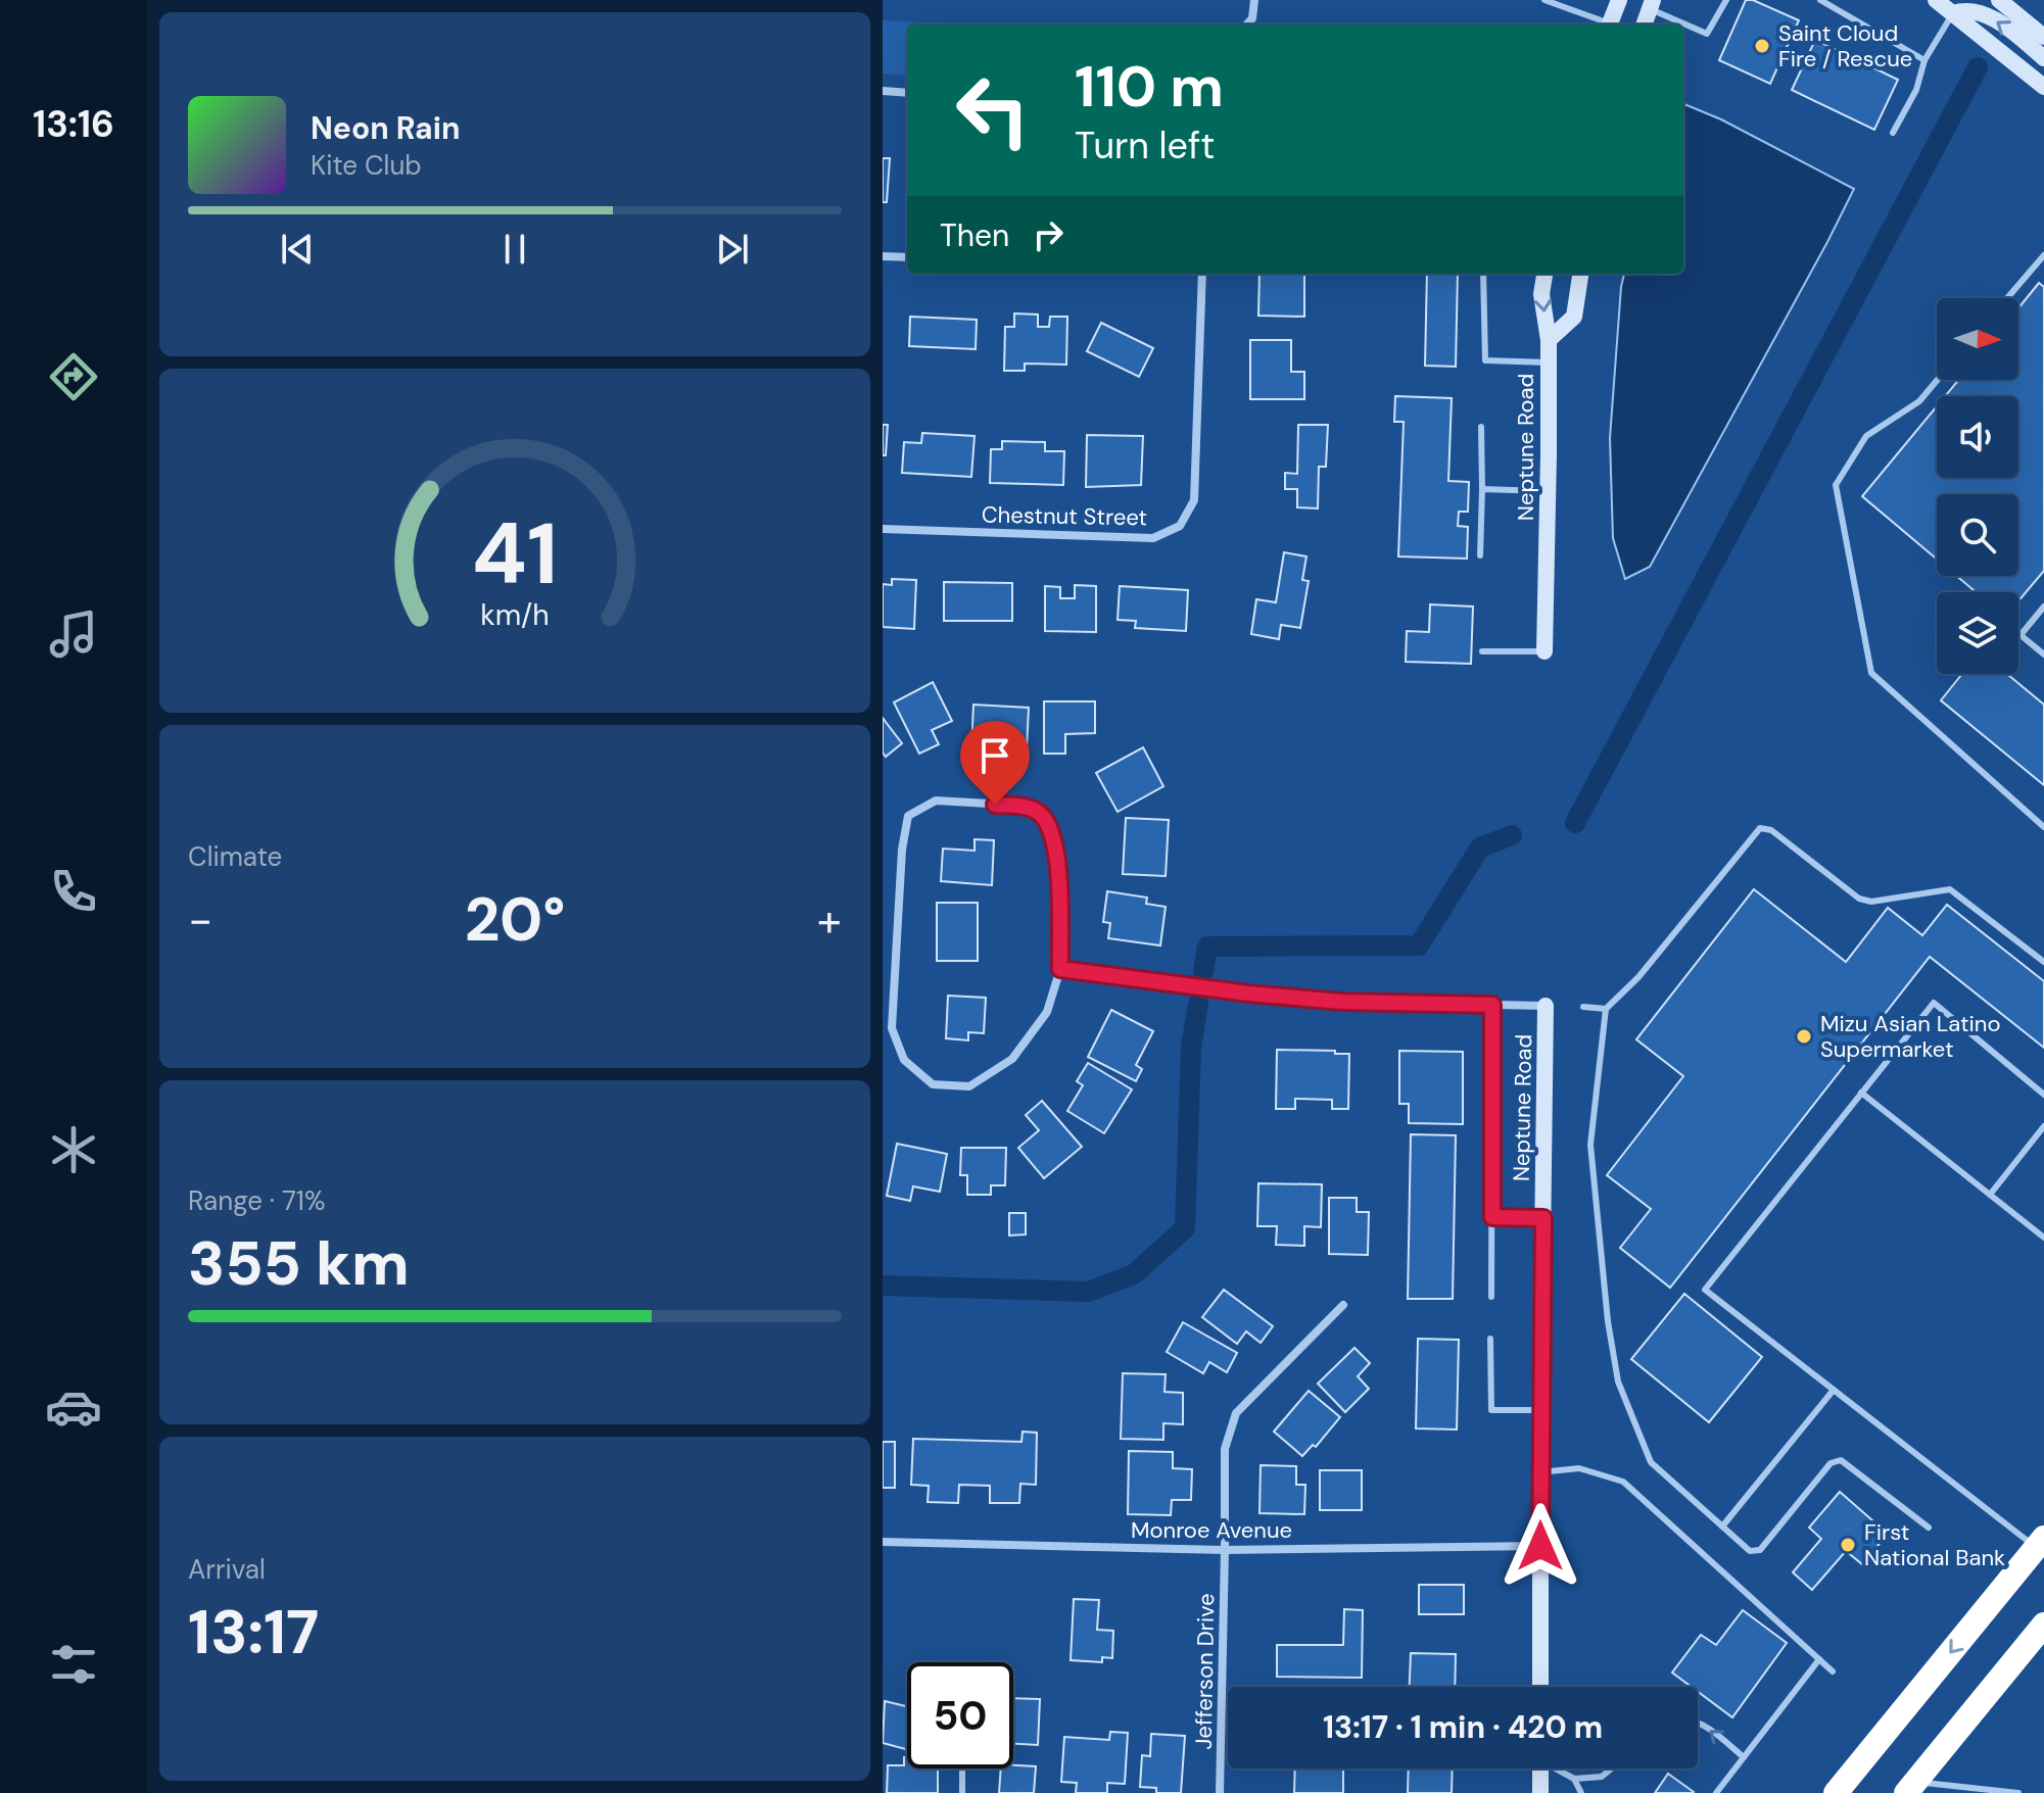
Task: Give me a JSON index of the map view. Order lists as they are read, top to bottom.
{
  "streets": {
    "main road": ["Neptune Road"],
    "street": ["Chestnut Street", "Monroe Avenue", "Jefferson Drive"]
  },
  "crossings": [
    ["Neptune Road", "Monroe Avenue"],
    ["Monroe Avenue", "Jefferson Drive"]
  ],
  "places": ["Saint Cloud Fire / Rescue", "Mizu Asian Latino Supermarket", "First National Bank"],
  "north": "right",
  "page": {
    "tabs": "13:16",
    "turn": ["110 m", "Turn left"],
    "song": ["Neon Rain", "Kite Club"],
    "then": "Then",
    "tile": [
      "Climate",
      ["Range · 71%", "355 km"],
      ["Arrival", "13:17"]
    ],
    "heat": ["−", "20°", "+"],
    "limit": "50",
    "trip": "13:17 · 1 min · 420 m",
    "gauge": ["41", "km/h"]
  }
}
